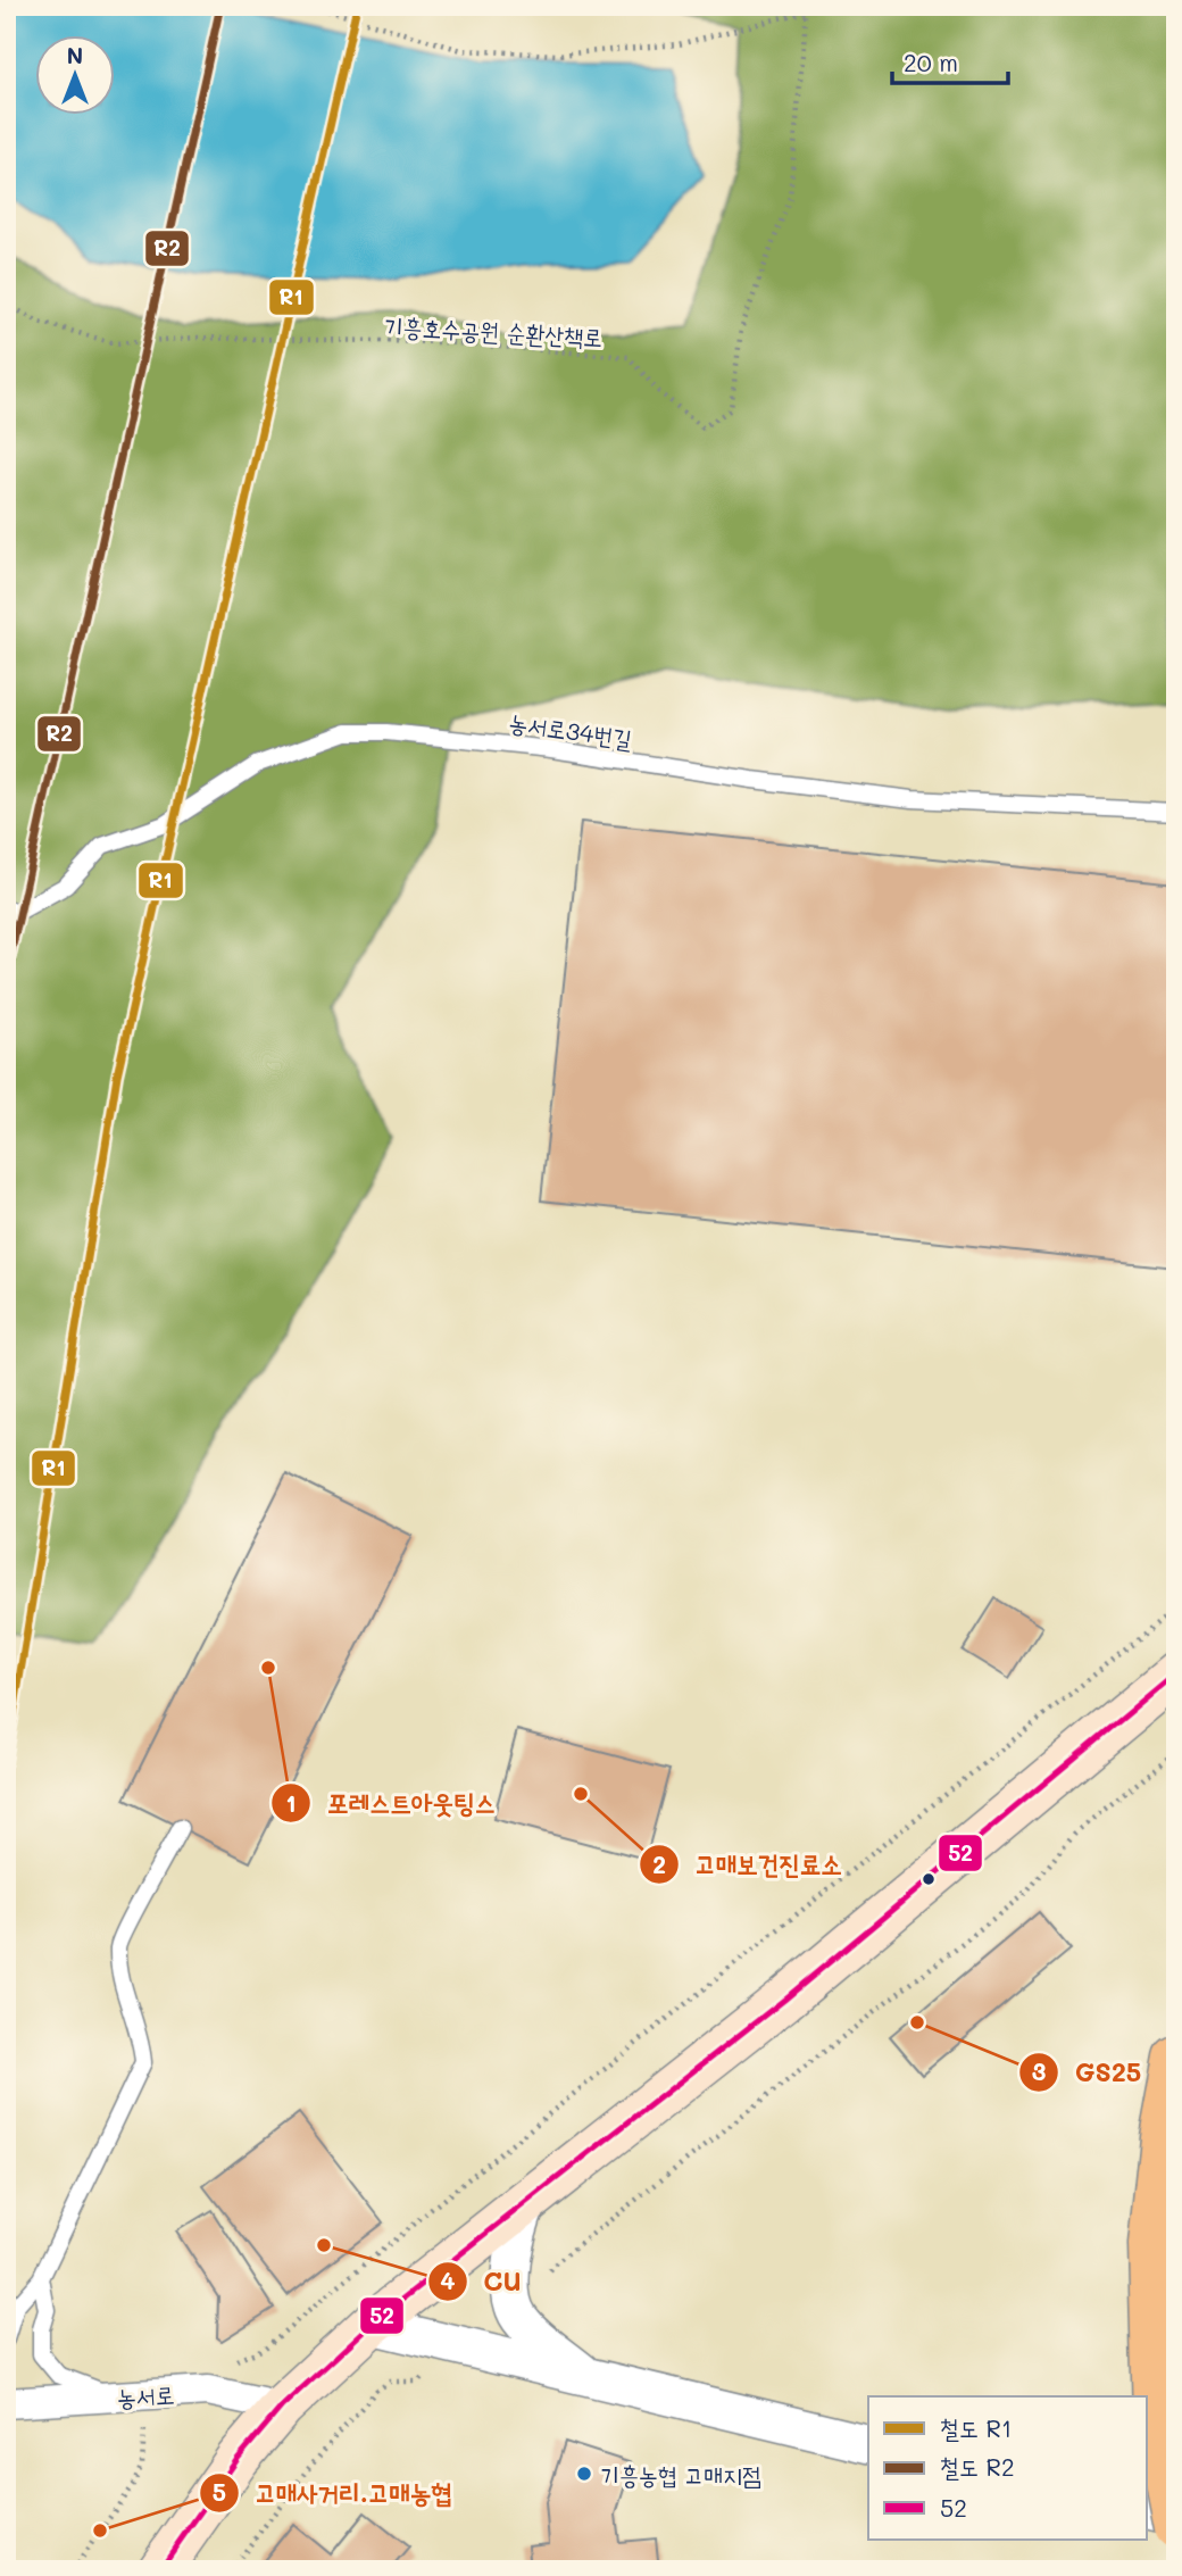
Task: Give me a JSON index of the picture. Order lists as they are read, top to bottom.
{
  "streets": {
    "street": ["농서로"],
    "lane": ["농서로34번길"],
    "path": ["기흥호수공원 순환산책로"]
  },
  "places": [
    "포레스트아웃팅스",
    "고매보건진료소",
    "GS25",
    "CU",
    "기흥농협 고매지점",
    "고매사거리.고매농협"
  ],
  "lines": ["rail line R1", "rail line R2", "transit line 52"],
  "legend": ["철도 R1", "철도 R2", "52"],
  "scale_bar": "20 m",
  "north": "top"
}
